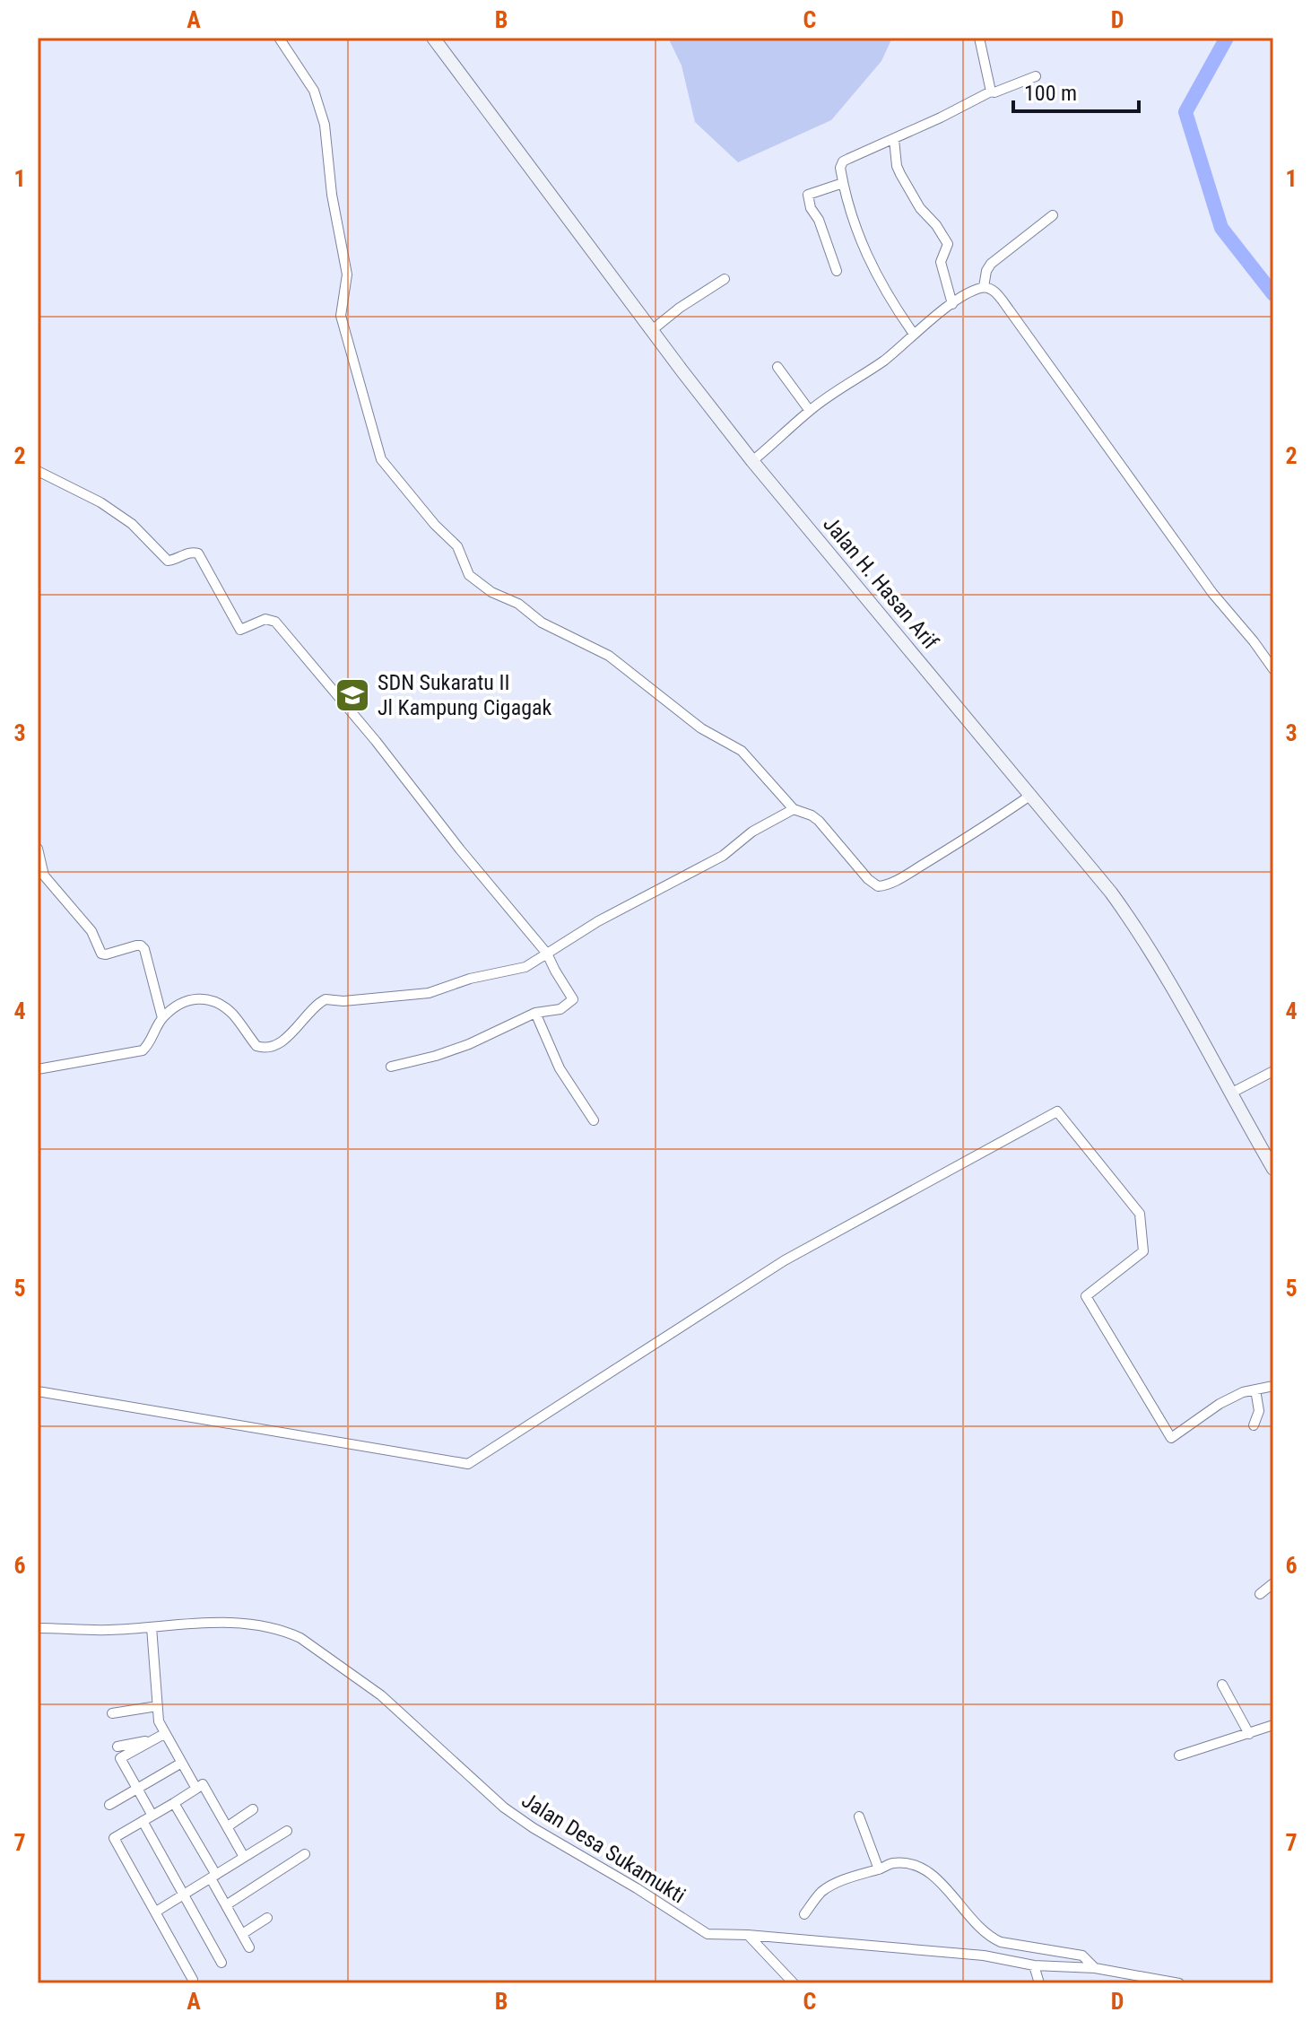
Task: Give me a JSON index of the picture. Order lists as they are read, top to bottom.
{
  "streets": {
    "main road": ["Jalan H. Hasan Arif"],
    "street": ["Jalan Desa Sukamukti"]
  },
  "places": {
    "school or university": ["SDN Sukaratu II Jl Kampung Cigagak"]
  },
  "scale_bar": "100 m",
  "grid": {
    "columns": [
      "A",
      "B",
      "C",
      "D"
    ],
    "rows": [
      "1",
      "2",
      "3",
      "4",
      "5",
      "6",
      "7"
    ]
  }
}
